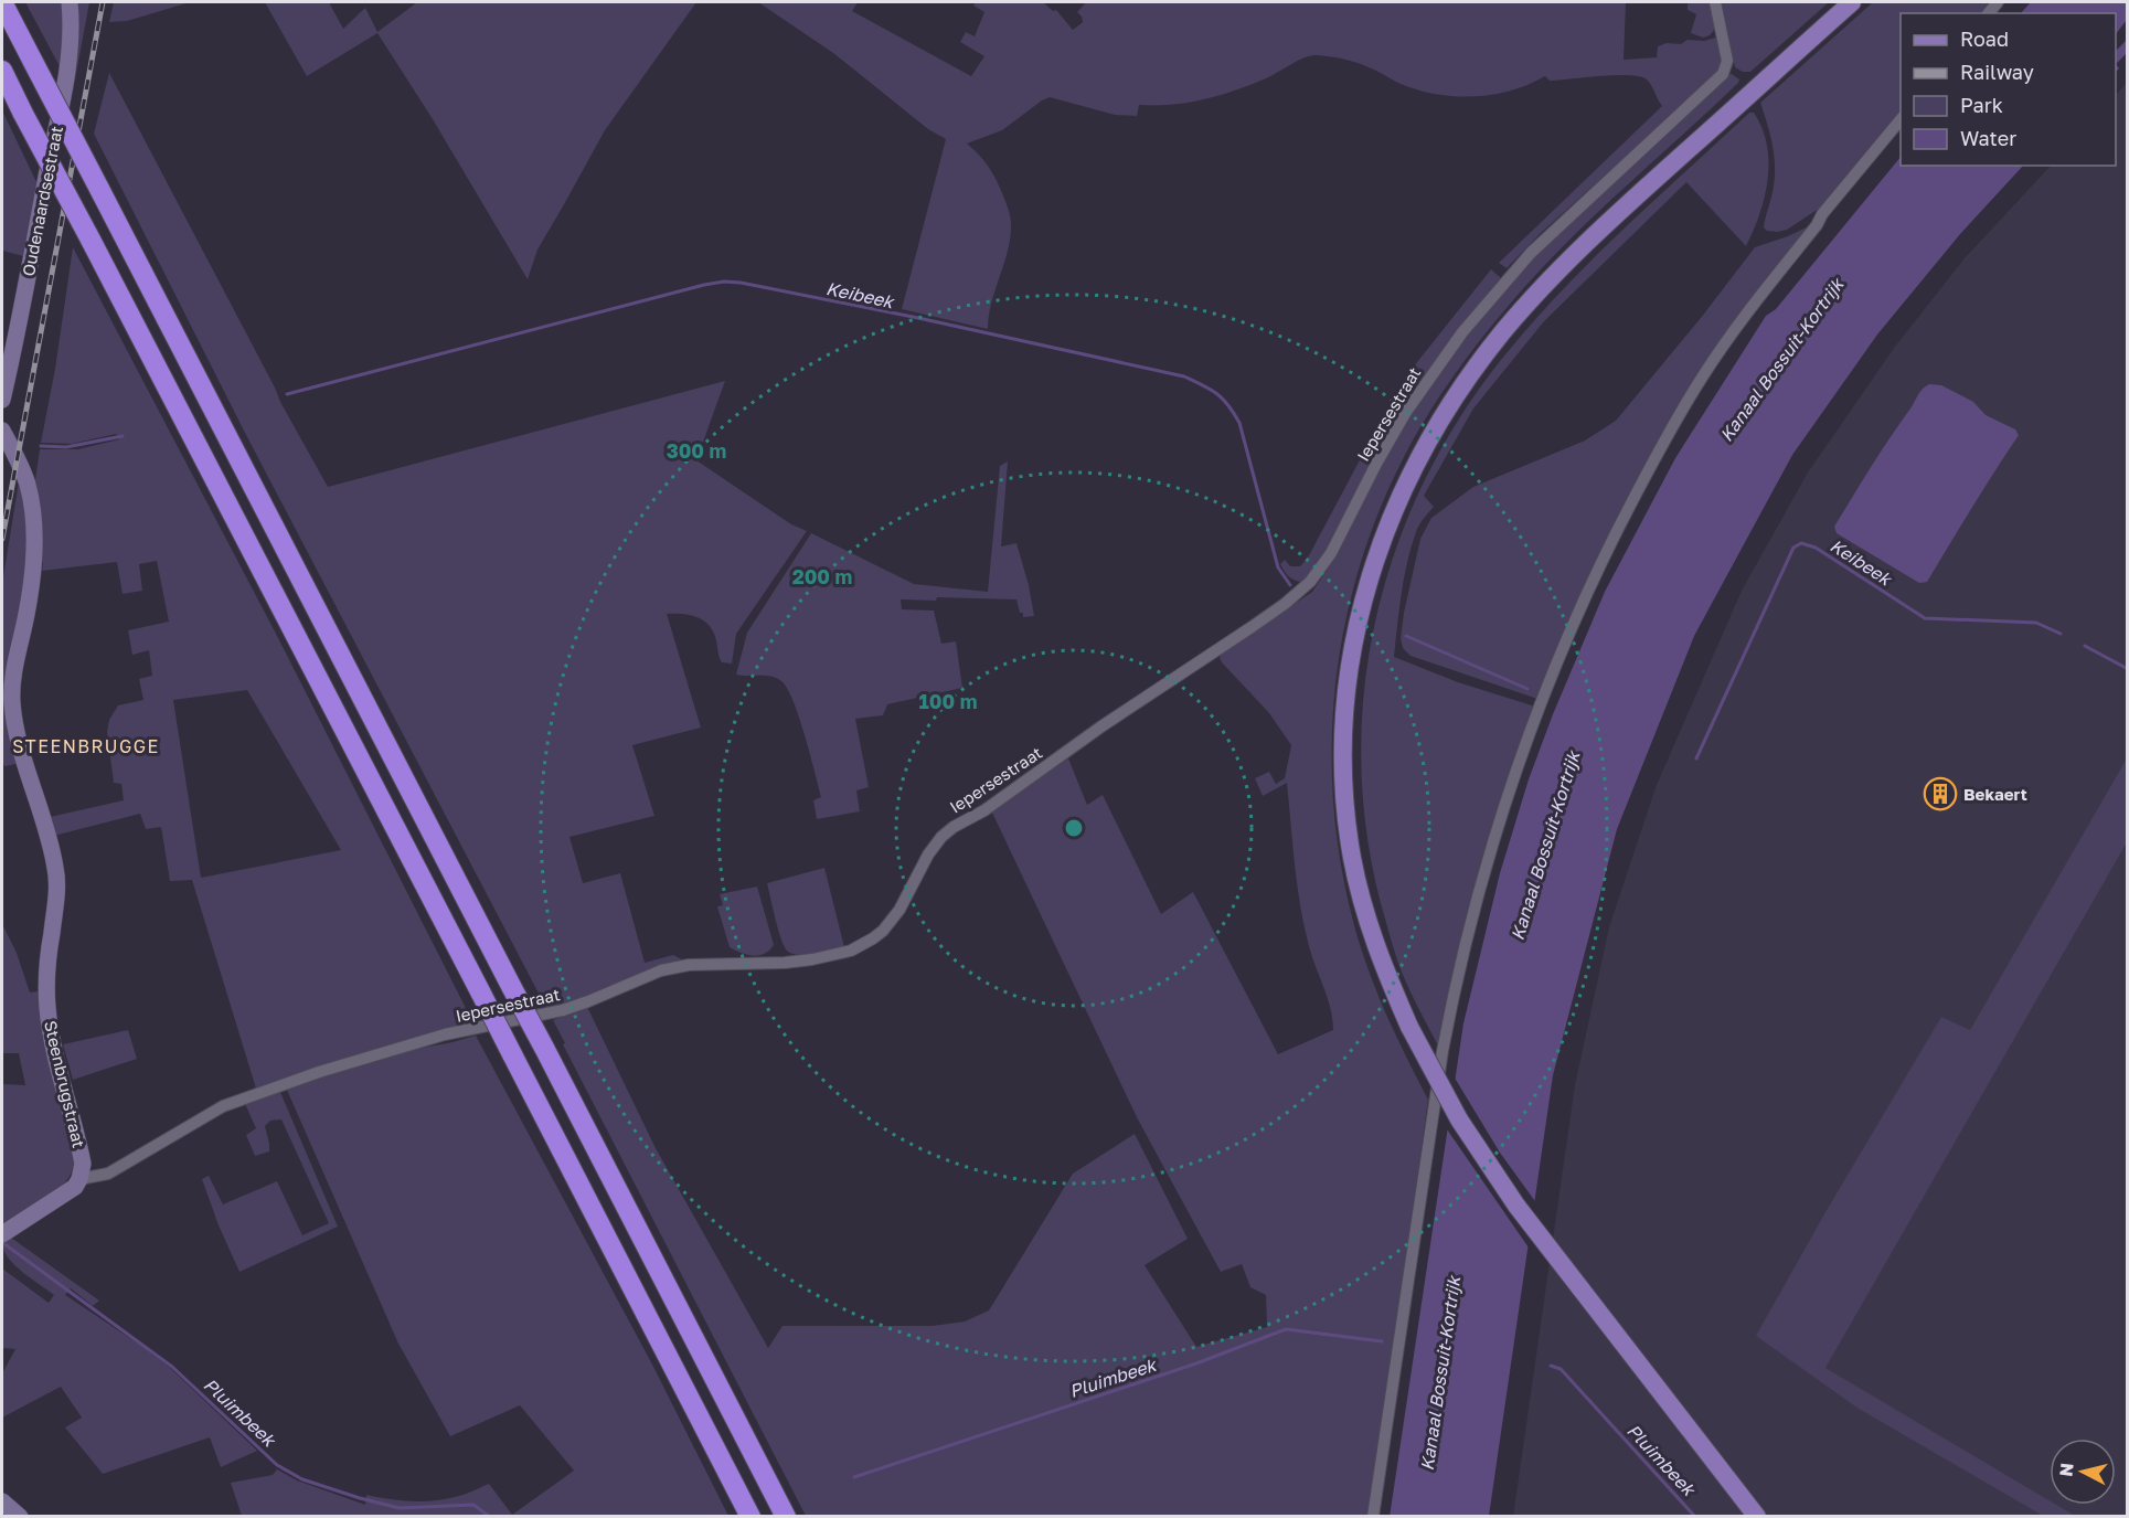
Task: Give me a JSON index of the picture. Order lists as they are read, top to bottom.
{
  "streets": {
    "street": ["Oudenaardsestraat", "Iepersestraat", "Steenbrugstraat"]
  },
  "crossings": [
    ["Iepersestraat", "Steenbrugstraat"]
  ],
  "districts": ["STEENBRUGGE"],
  "water": ["Keibeek", "Kanaal Bossuit-Kortrijk", "Pluimbeek"],
  "places": {
    "building": ["Bekaert"]
  },
  "legend": [
    "Road",
    "Railway",
    "Park",
    "Water"
  ],
  "north": "left",
  "rings": ["300 m", "200 m", "100 m"]
}
